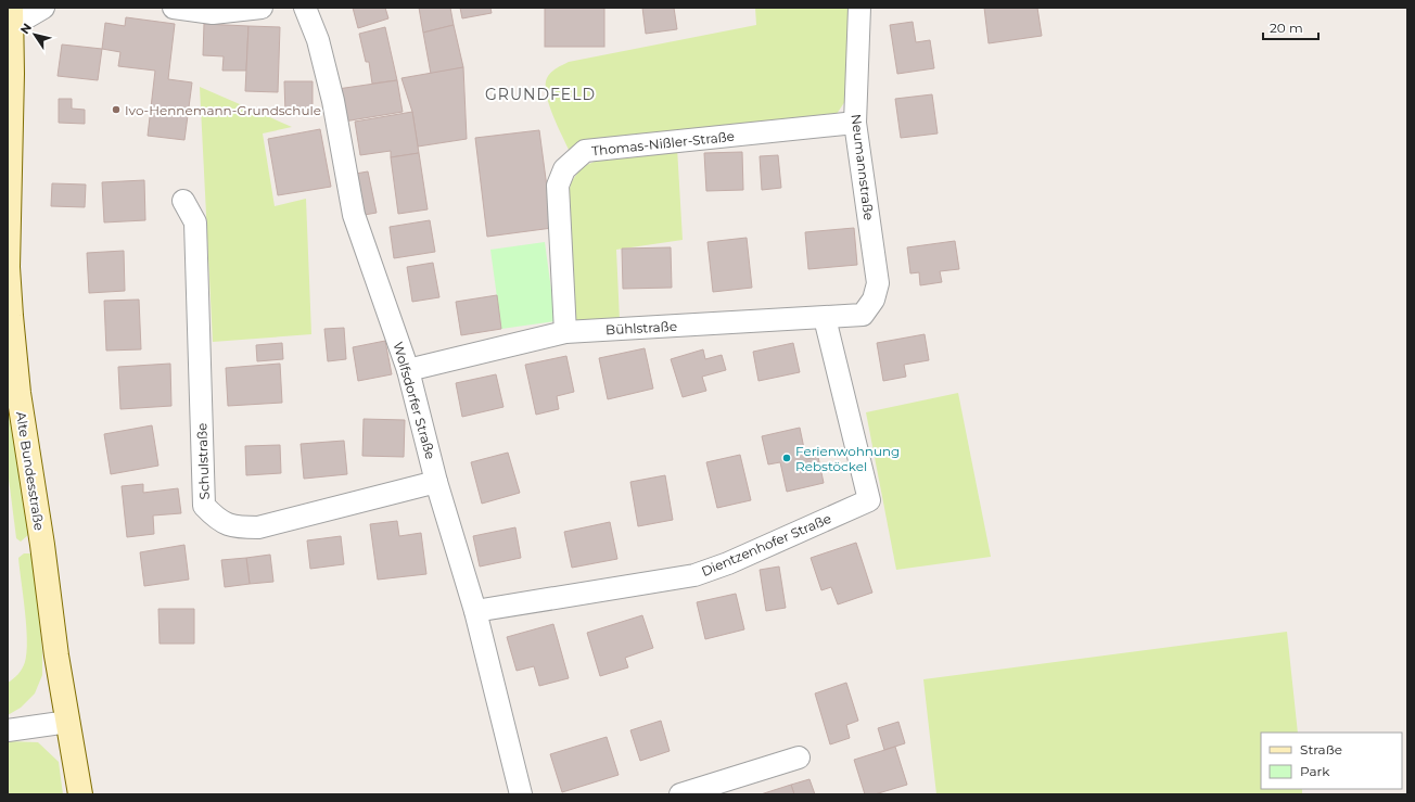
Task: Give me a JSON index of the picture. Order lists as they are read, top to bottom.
{
  "streets": {
    "main road": ["Alte Bundesstraße"],
    "street": [
      "Thomas-Nißler-Straße",
      "Neumannstraße",
      "Bühlstraße",
      "Wolfsdorfer Straße",
      "Schulstraße",
      "Dientzenhofer Straße"
    ]
  },
  "crossings": [
    ["Thomas-Nißler-Straße", "Neumannstraße"],
    ["Thomas-Nißler-Straße", "Bühlstraße"],
    ["Neumannstraße", "Bühlstraße"],
    ["Bühlstraße", "Wolfsdorfer Straße"],
    ["Bühlstraße", "Dientzenhofer Straße"],
    ["Wolfsdorfer Straße", "Schulstraße"],
    ["Wolfsdorfer Straße", "Dientzenhofer Straße"]
  ],
  "districts": ["GRUNDFELD"],
  "places": ["Ivo-Hennemann-Grundschule", "Ferienwohnung Rebstöckel"],
  "legend": ["Straße", "Park"],
  "scale_bar": "20 m",
  "north": "top left"
}
